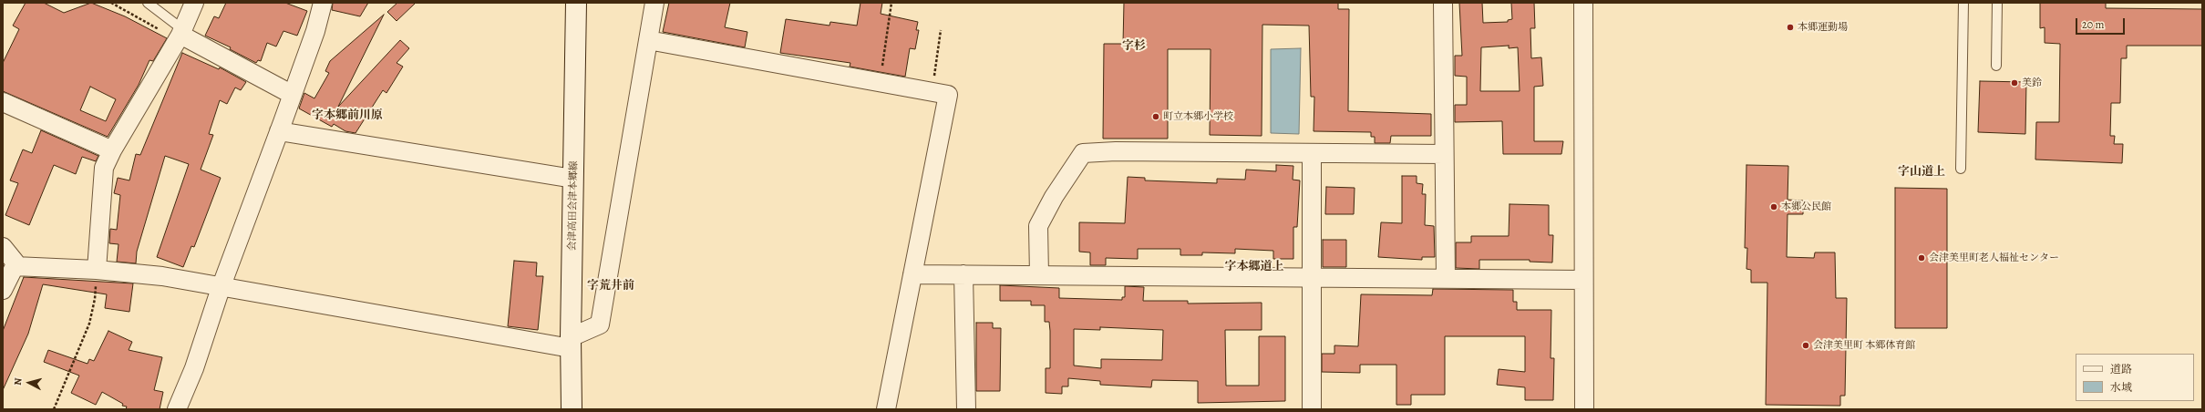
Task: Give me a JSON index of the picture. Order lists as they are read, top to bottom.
{
  "streets": {
    "main road": ["会津高田会津本郷線"]
  },
  "districts": [
    "字杉",
    "字本郷前川原",
    "字山道上",
    "字本郷道上",
    "字荒井前"
  ],
  "places": [
    "本郷運動場",
    "美鈴",
    "町立本郷小学校",
    "本郷公民館",
    "会津美里町老人福祉センター",
    "会津美里町 本郷体育館"
  ],
  "legend": ["道路", "水域"],
  "scale_bar": "20 m",
  "north": "left"
}
